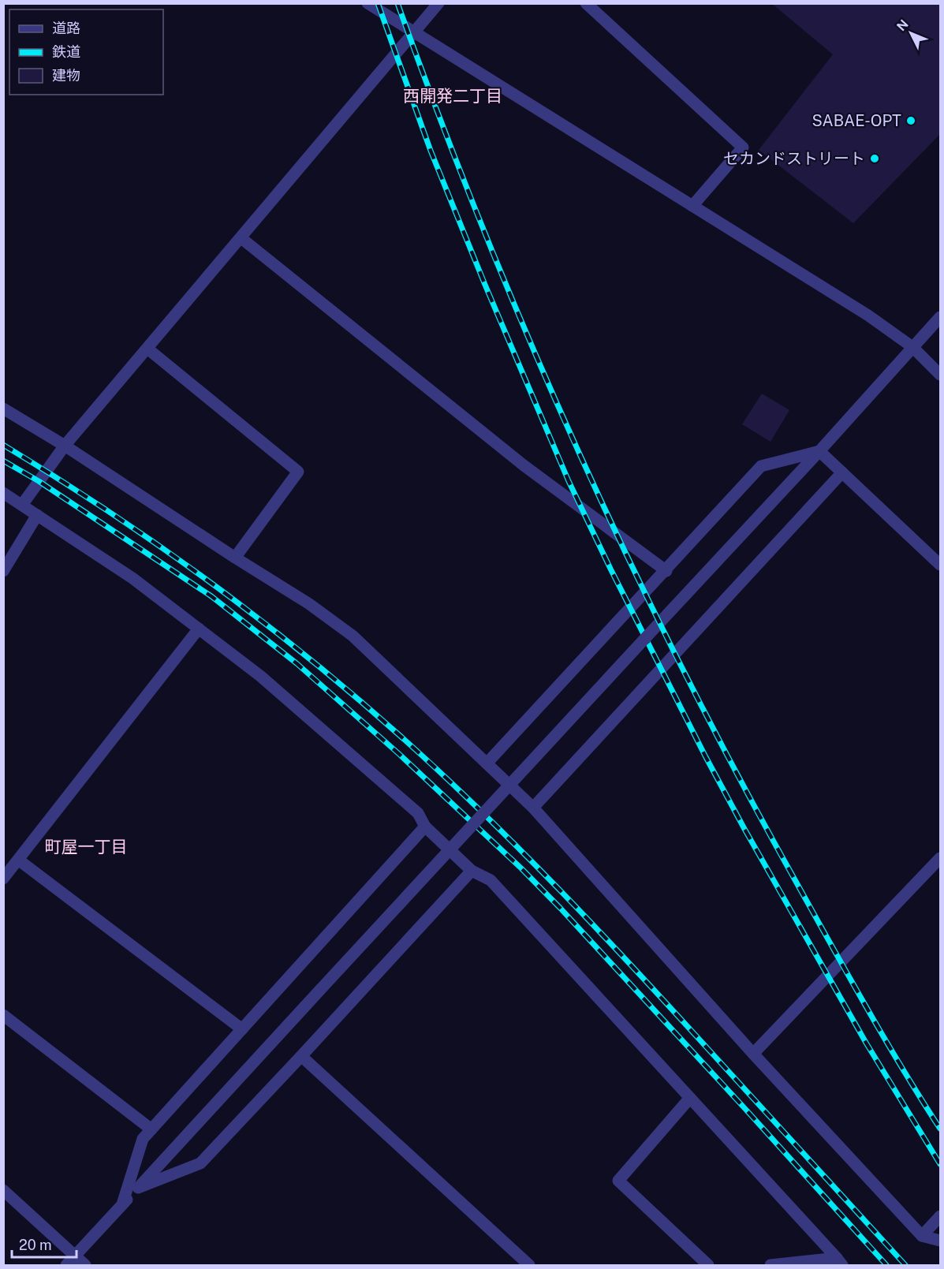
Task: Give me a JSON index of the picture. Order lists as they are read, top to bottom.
{
  "districts": ["西開発二丁目", "町屋一丁目"],
  "places": ["SABAE-OPT", "セカンドストリート"],
  "legend": ["道路", "鉄道", "建物"],
  "scale_bar": "20 m",
  "north": "top left"
}
